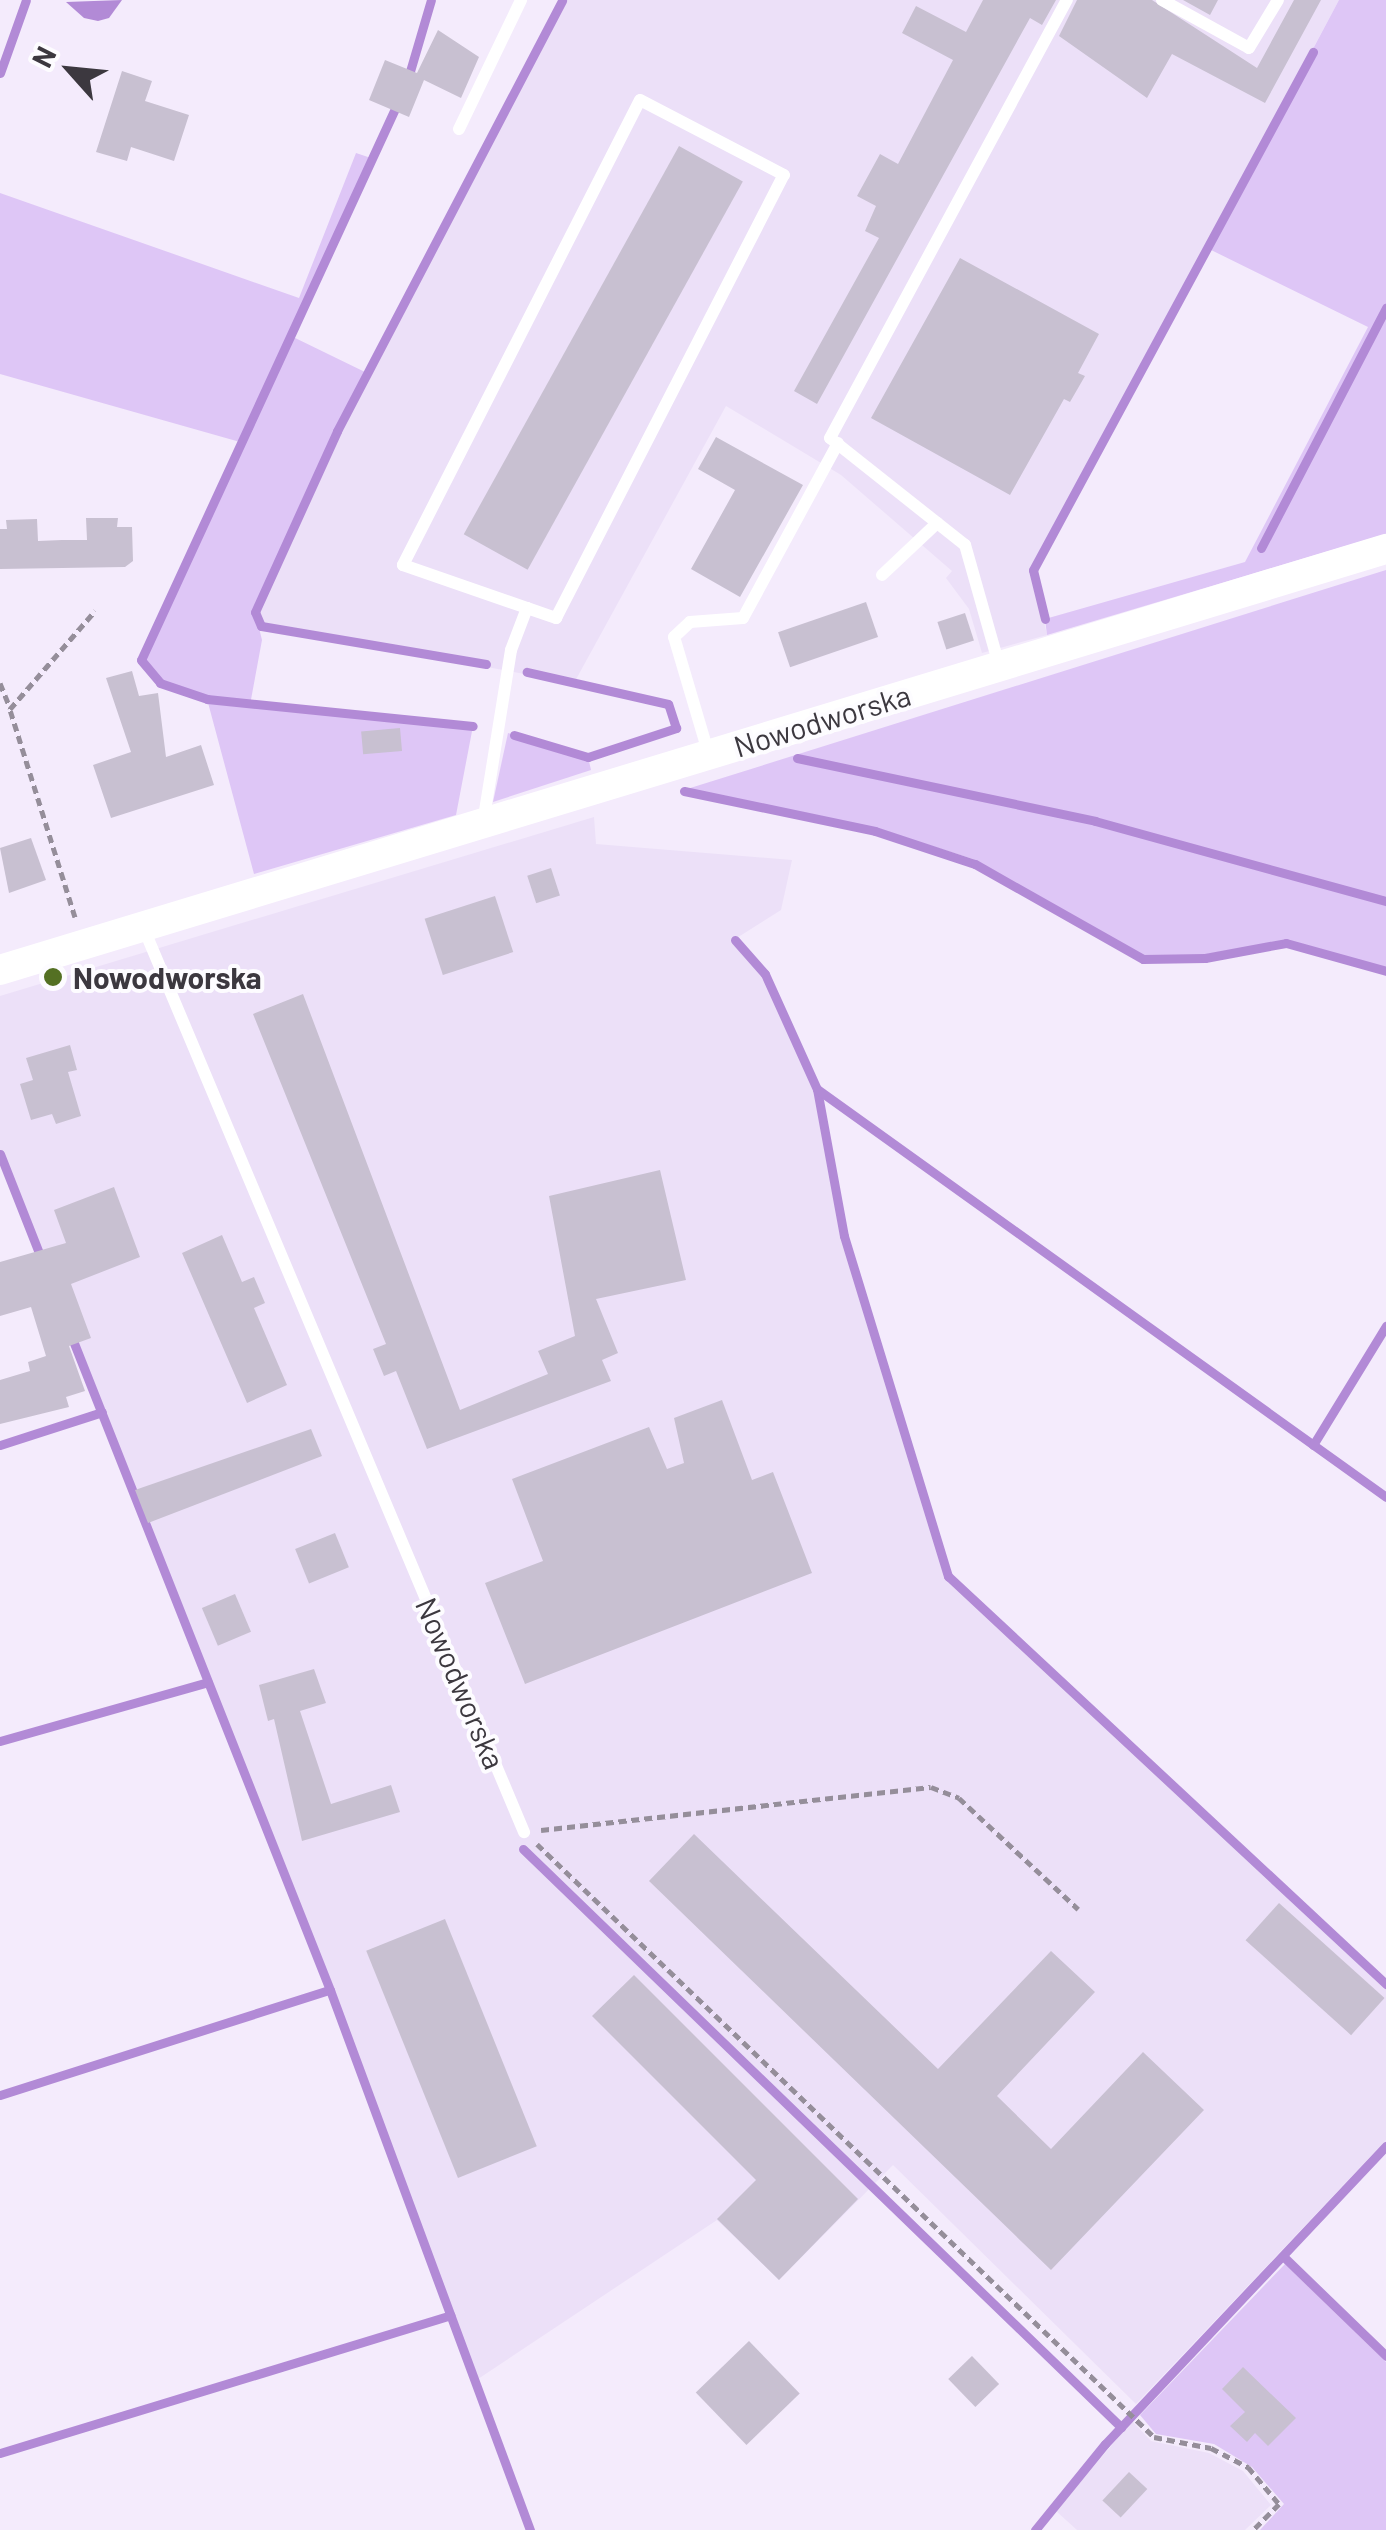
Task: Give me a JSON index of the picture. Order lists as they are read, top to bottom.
{
  "streets": {
    "street": ["Nowodworska"]
  },
  "places": ["Nowodworska"],
  "north": "top left"
}
